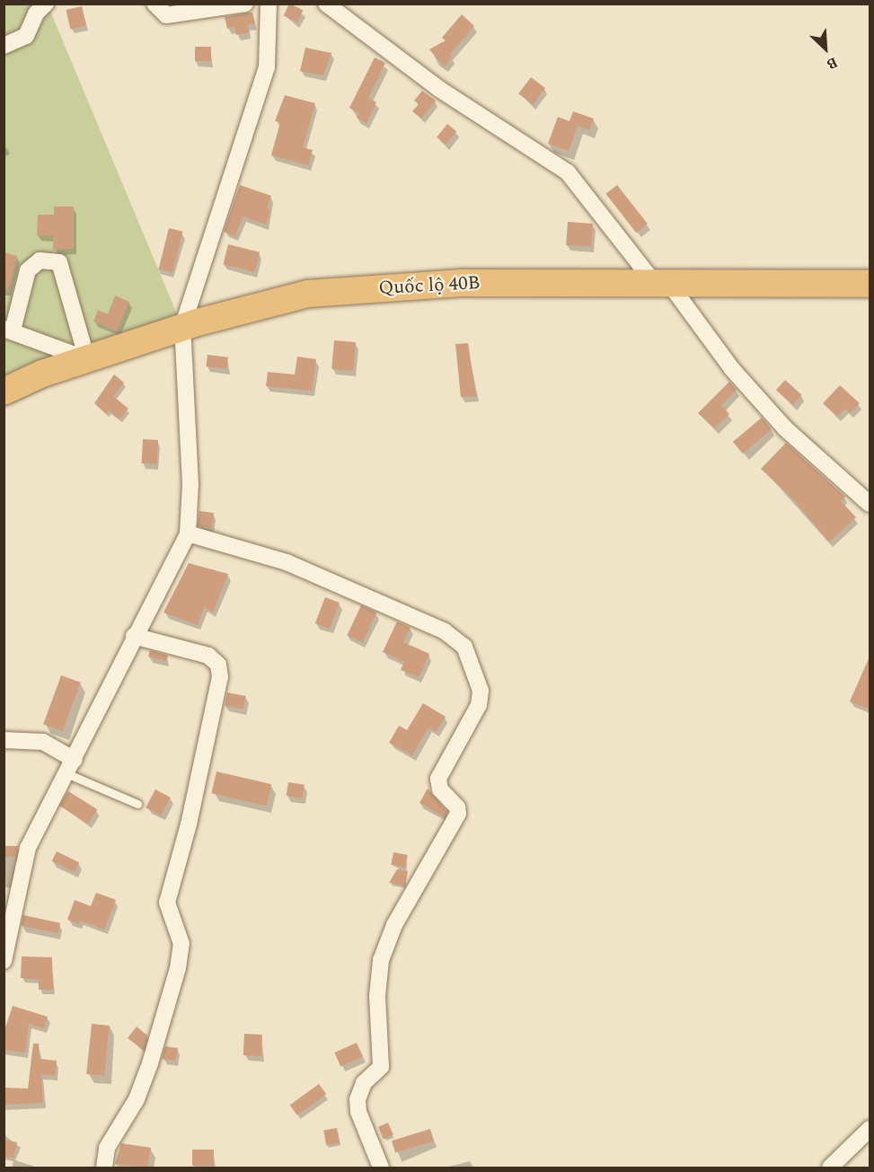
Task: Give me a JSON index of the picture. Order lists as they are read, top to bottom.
{
  "streets": {
    "highway": ["Quốc lộ 40B"]
  },
  "north": "bottom right"
}
